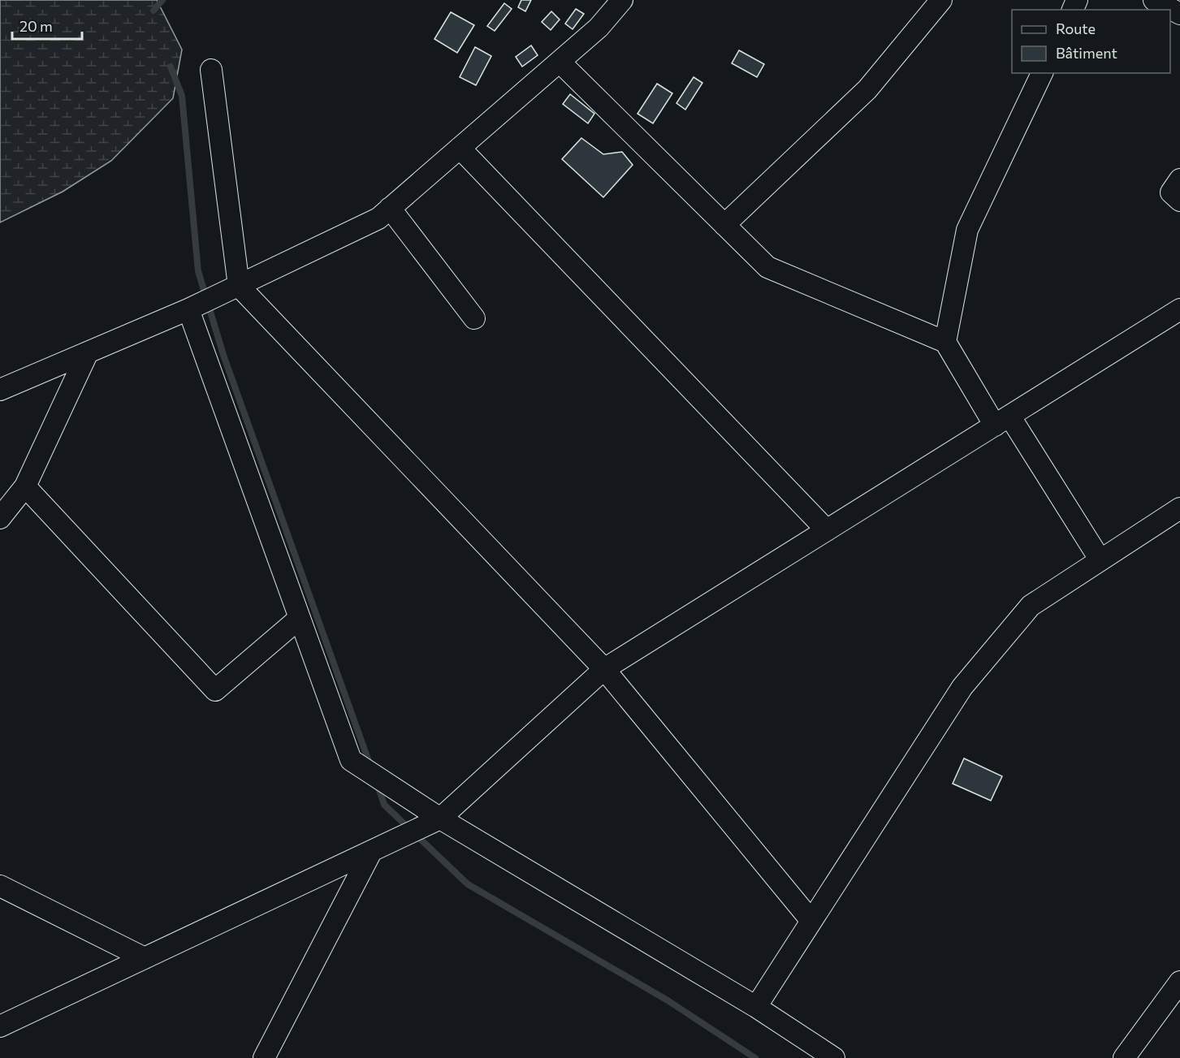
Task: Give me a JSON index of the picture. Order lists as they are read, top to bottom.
{
  "legend": ["Route", "Bâtiment"],
  "scale_bar": "20 m"
}
